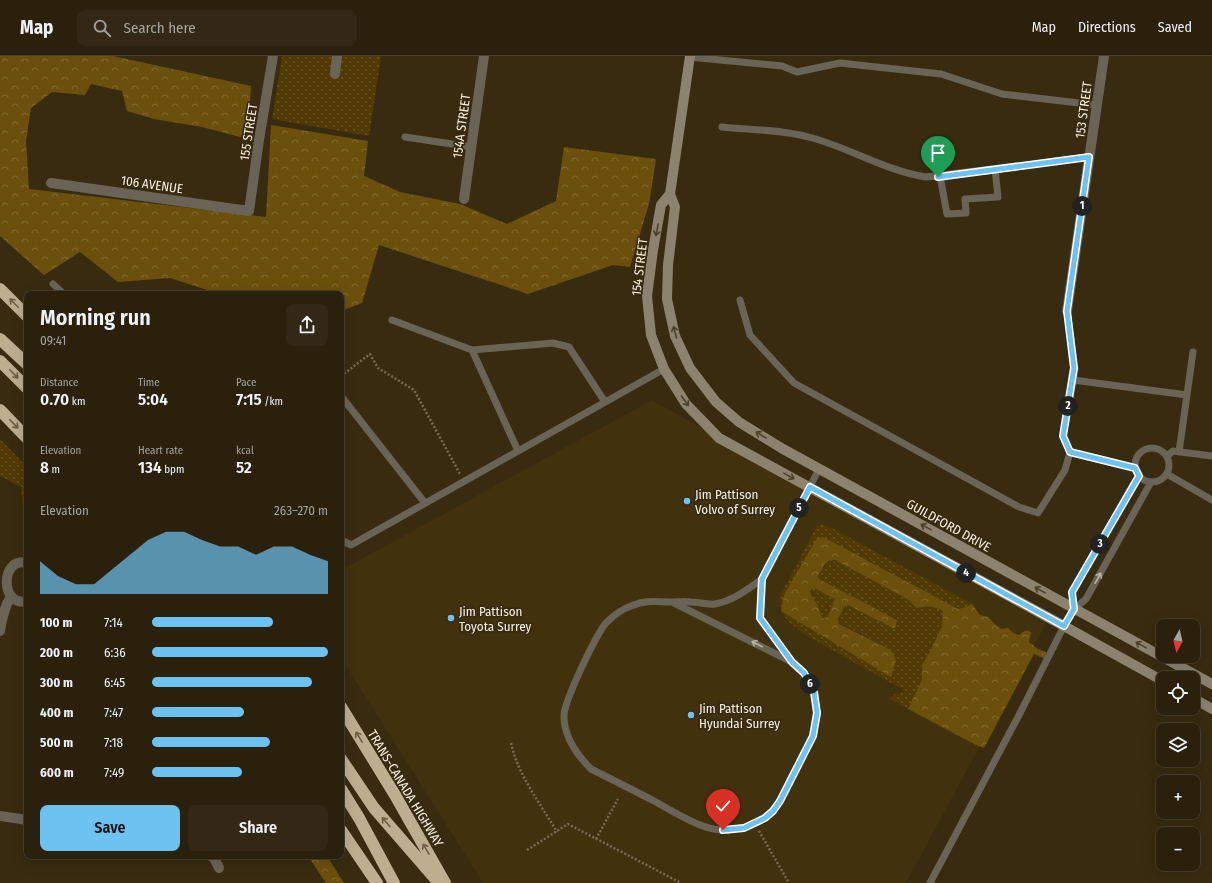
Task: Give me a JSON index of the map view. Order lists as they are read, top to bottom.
{
  "streets": {
    "highway": ["TRANS-CANADA HIGHWAY"],
    "main road": ["154 STREET", "GUILDFORD DRIVE"],
    "street": [
      "153 STREET",
      "154A STREET",
      "155 STREET",
      "106 AVENUE"
    ]
  },
  "crossings": [
    ["155 STREET", "106 AVENUE"],
    ["154 STREET", "GUILDFORD DRIVE"]
  ],
  "places": ["Jim Pattison Volvo of Surrey", "Jim Pattison Toyota Surrey", "Jim Pattison Hyundai Surrey"],
  "north": "bottom",
  "page": {
    "header": "Map",
    "search": "Search here",
    "nav": ["Map", "Directions", "Saved"],
    "pins": [
      "1",
      "2",
      "5",
      "3",
      "4",
      "6"
    ],
    "heading": ["Morning run", "09:41"],
    "stats": [
      ["Distance", "0.70 km"],
      ["Time", "5:04"],
      ["Pace", "7:15 /km"],
      ["Elevation", "8 m"],
      ["Heart rate", "134 bpm"],
      ["kcal", "52"]
    ],
    "chart": ["Elevation", "263–270 m"],
    "list": [
      {
        "name": "100 m",
        "note": "7:14"
      },
      {
        "name": "200 m",
        "note": "6:36"
      },
      {
        "name": "300 m",
        "note": "6:45"
      },
      {
        "name": "400 m",
        "note": "7:47"
      },
      {
        "name": "500 m",
        "note": "7:18"
      },
      {
        "name": "600 m",
        "note": "7:49"
      }
    ],
    "map_buttons": ["+", "−"],
    "buttons": ["Save", "Share"]
  }
}
